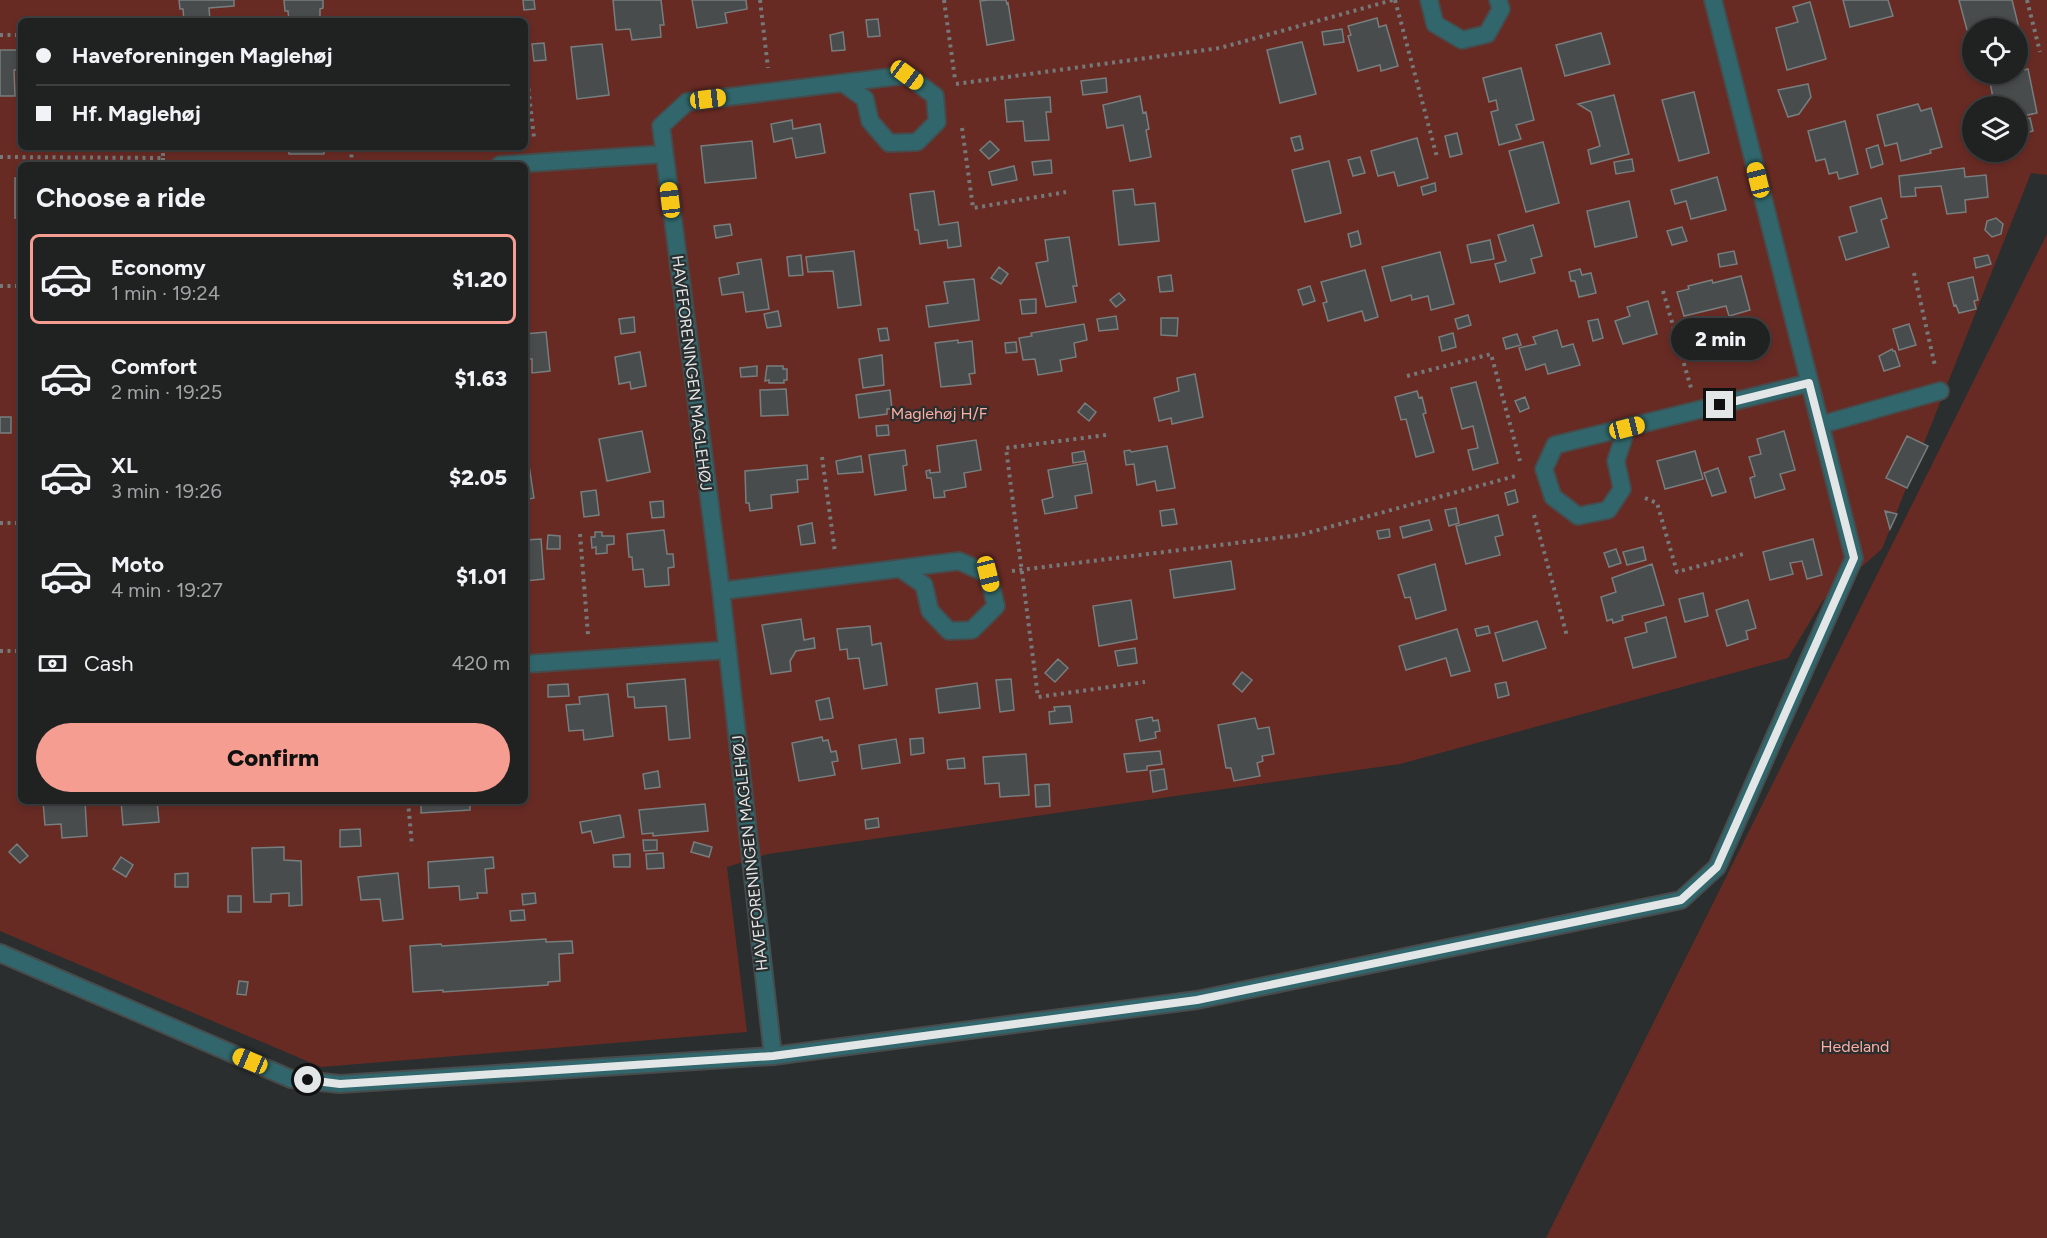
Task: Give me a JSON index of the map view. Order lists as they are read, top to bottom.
{
  "streets": {
    "street": ["HAVEFORENINGEN MAGLEHØJ"]
  },
  "parks": ["Maglehøj H/F", "Hedeland"],
  "page": {
    "banner": ["Haveforeningen Maglehøj", "Hf. Maglehøj"],
    "heading": "Choose a ride",
    "list": [
      {
        "name": "Economy",
        "note": "1 min · 19:24",
        "value": "$1.20"
      },
      {
        "name": "Comfort",
        "note": "2 min · 19:25",
        "value": "$1.63"
      },
      {
        "name": "XL",
        "note": "3 min · 19:26",
        "value": "$2.05"
      },
      {
        "name": "Moto",
        "note": "4 min · 19:27",
        "value": "$1.01"
      }
    ],
    "bubble": "2 min",
    "pay": ["Cash", "420 m"],
    "buttons": "Confirm"
  }
}
